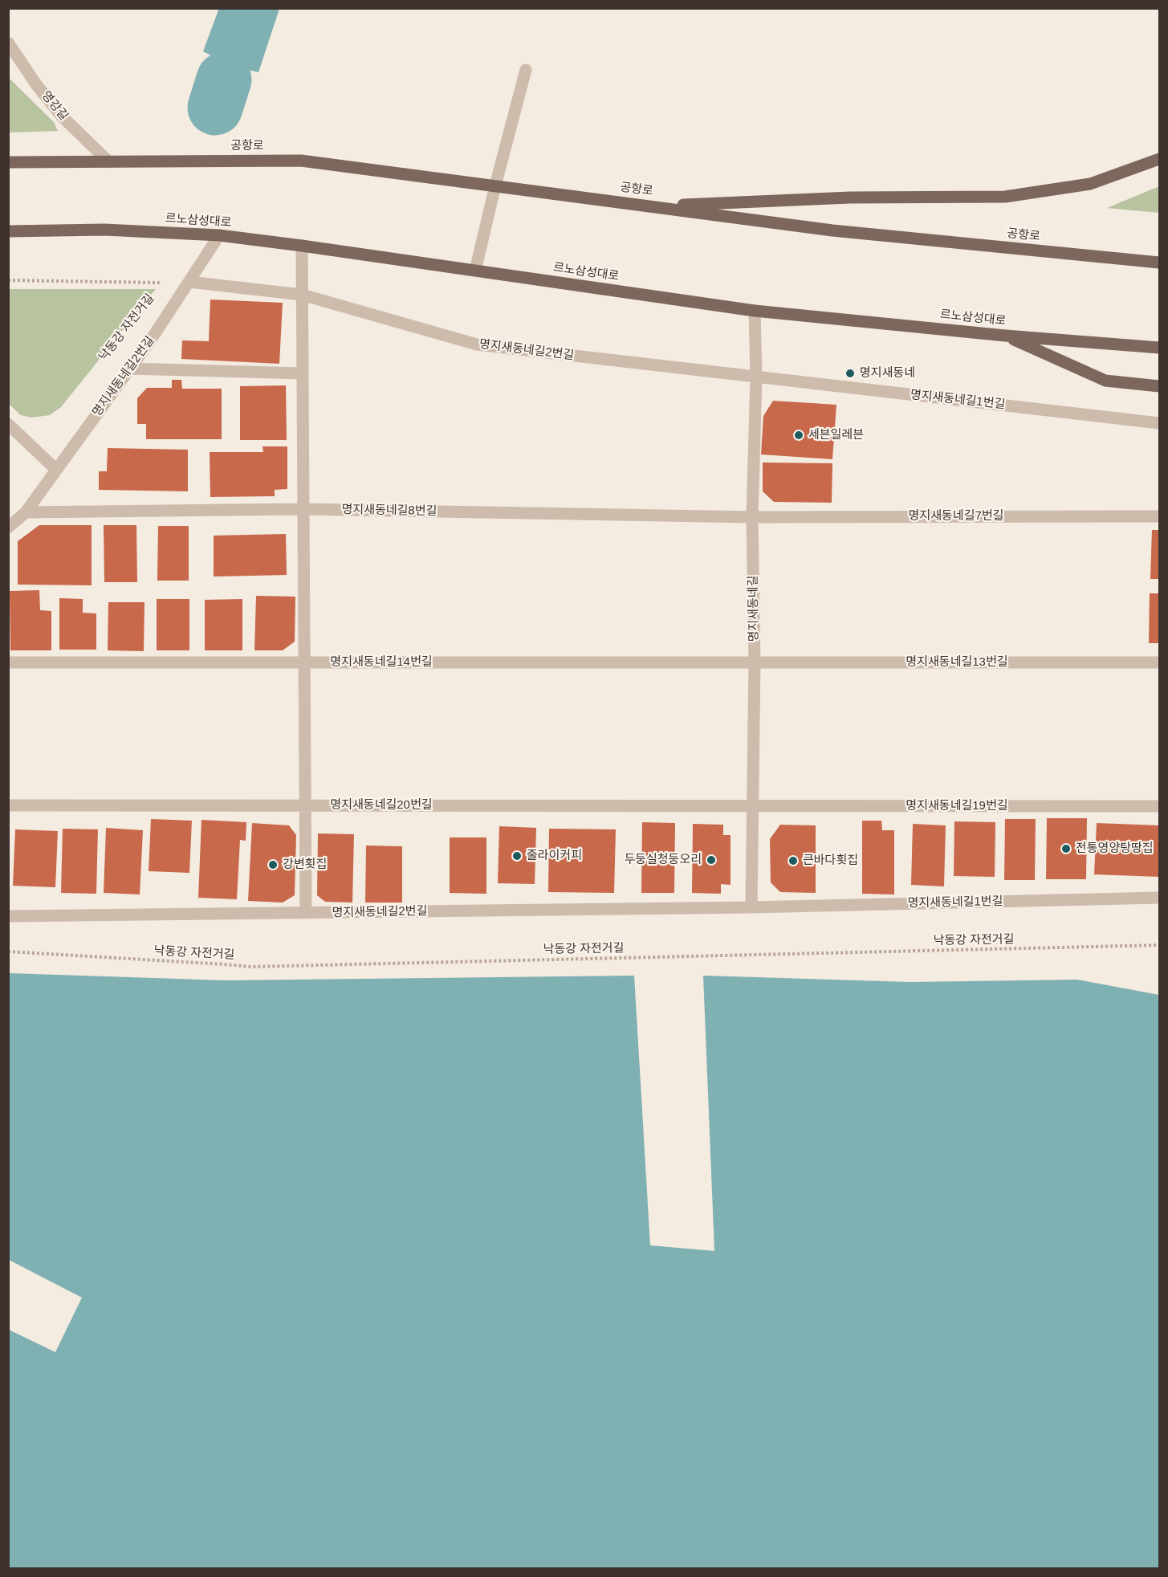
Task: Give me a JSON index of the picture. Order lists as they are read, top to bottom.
{
  "streets": {
    "main road": ["공항로", "르노삼성대로"],
    "street": [
      "영강길",
      "명지새동네길2번길",
      "명지새동네길1번길",
      "명지새동네길8번길",
      "명지새동네길7번길",
      "명지새동네길",
      "명지새동네길14번길",
      "명지새동네길13번길",
      "명지새동네길20번길",
      "명지새동네길19번길"
    ],
    "path": ["낙동강 자전거길"]
  },
  "crossings": [
    ["영강길", "공항로"],
    ["르노삼성대로", "명지새동네길2번길"],
    ["르노삼성대로", "명지새동네길"],
    ["명지새동네길2번길", "명지새동네길1번길"],
    ["명지새동네길2번길", "명지새동네길8번길"],
    ["명지새동네길2번길", "명지새동네길"],
    ["명지새동네길1번길", "명지새동네길"],
    ["명지새동네길8번길", "명지새동네길7번길"],
    ["명지새동네길8번길", "명지새동네길"],
    ["명지새동네길7번길", "명지새동네길"],
    ["명지새동네길", "명지새동네길14번길"],
    ["명지새동네길", "명지새동네길13번길"],
    ["명지새동네길", "명지새동네길20번길"],
    ["명지새동네길", "명지새동네길19번길"],
    ["명지새동네길14번길", "명지새동네길13번길"],
    ["명지새동네길20번길", "명지새동네길19번길"]
  ],
  "places": [
    "명지새동네",
    "세븐일레븐",
    "전통영양탕땅집",
    "줄라이커피",
    "두둥실청둥오리",
    "큰바다횟집",
    "강변횟집"
  ]
}
